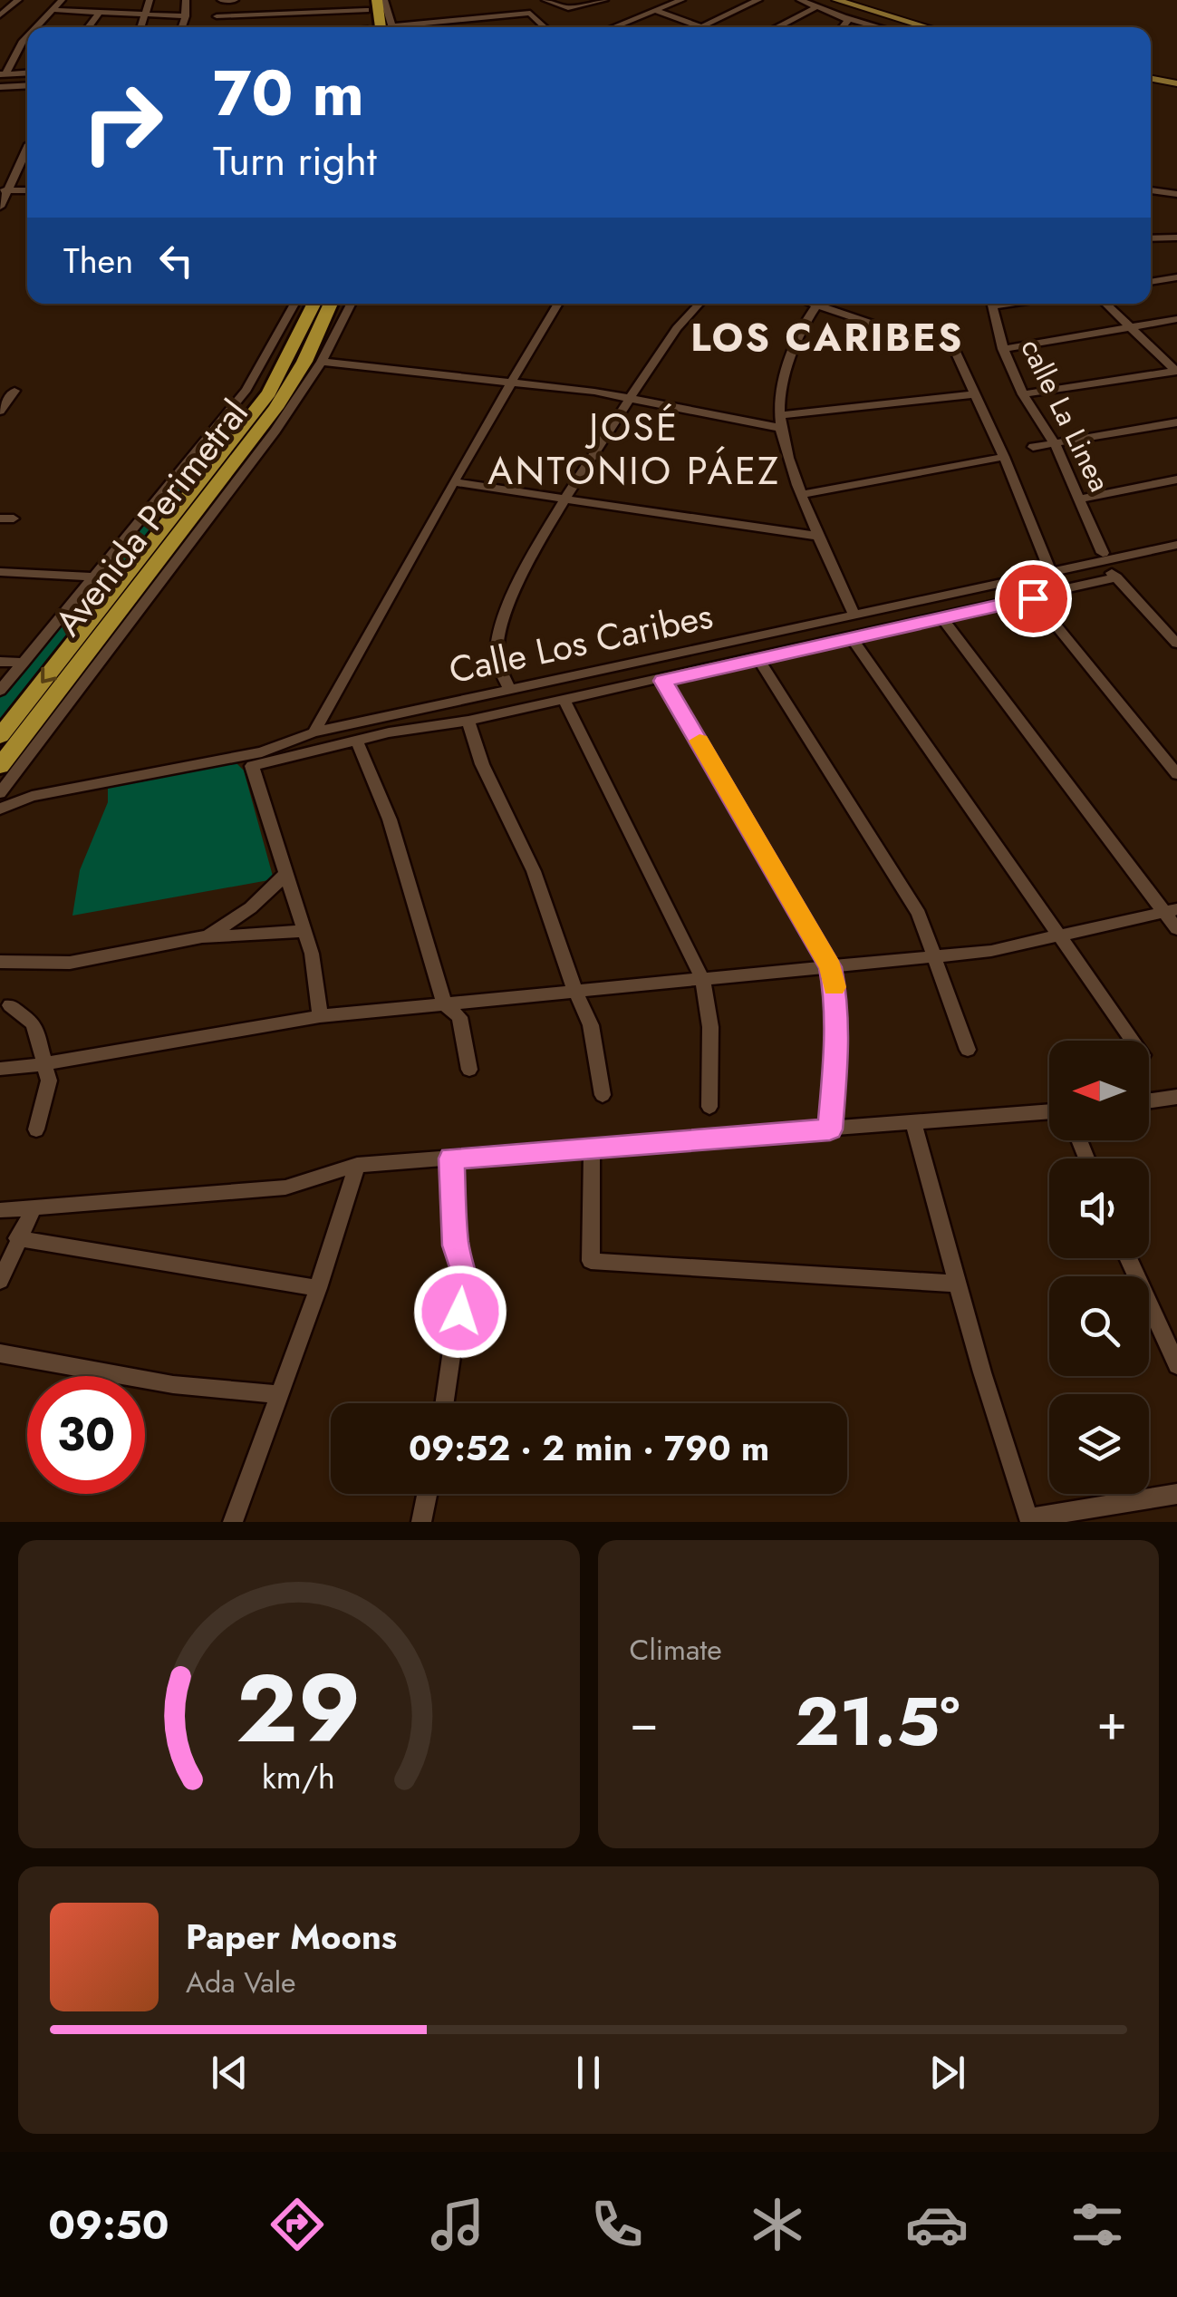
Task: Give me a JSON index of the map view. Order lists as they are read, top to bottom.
{
  "streets": {
    "highway": ["Avenida Perimetral"],
    "street": ["calle La Linea", "Calle Los Caribes"]
  },
  "crossings": [
    ["calle La Linea", "Calle Los Caribes"]
  ],
  "districts": ["LOS CARIBES", "JOSÉ ANTONIO PÁEZ"],
  "north": "left",
  "page": {
    "turn": ["70 m", "Turn right"],
    "then": "Then",
    "limit": "30",
    "trip": "09:52 · 2 min · 790 m",
    "tile": "Climate",
    "heat": ["−", "21.5°", "+"],
    "song": ["Paper Moons", "Ada Vale"],
    "tabs": "09:50",
    "gauge": ["29", "km/h"]
  }
}
